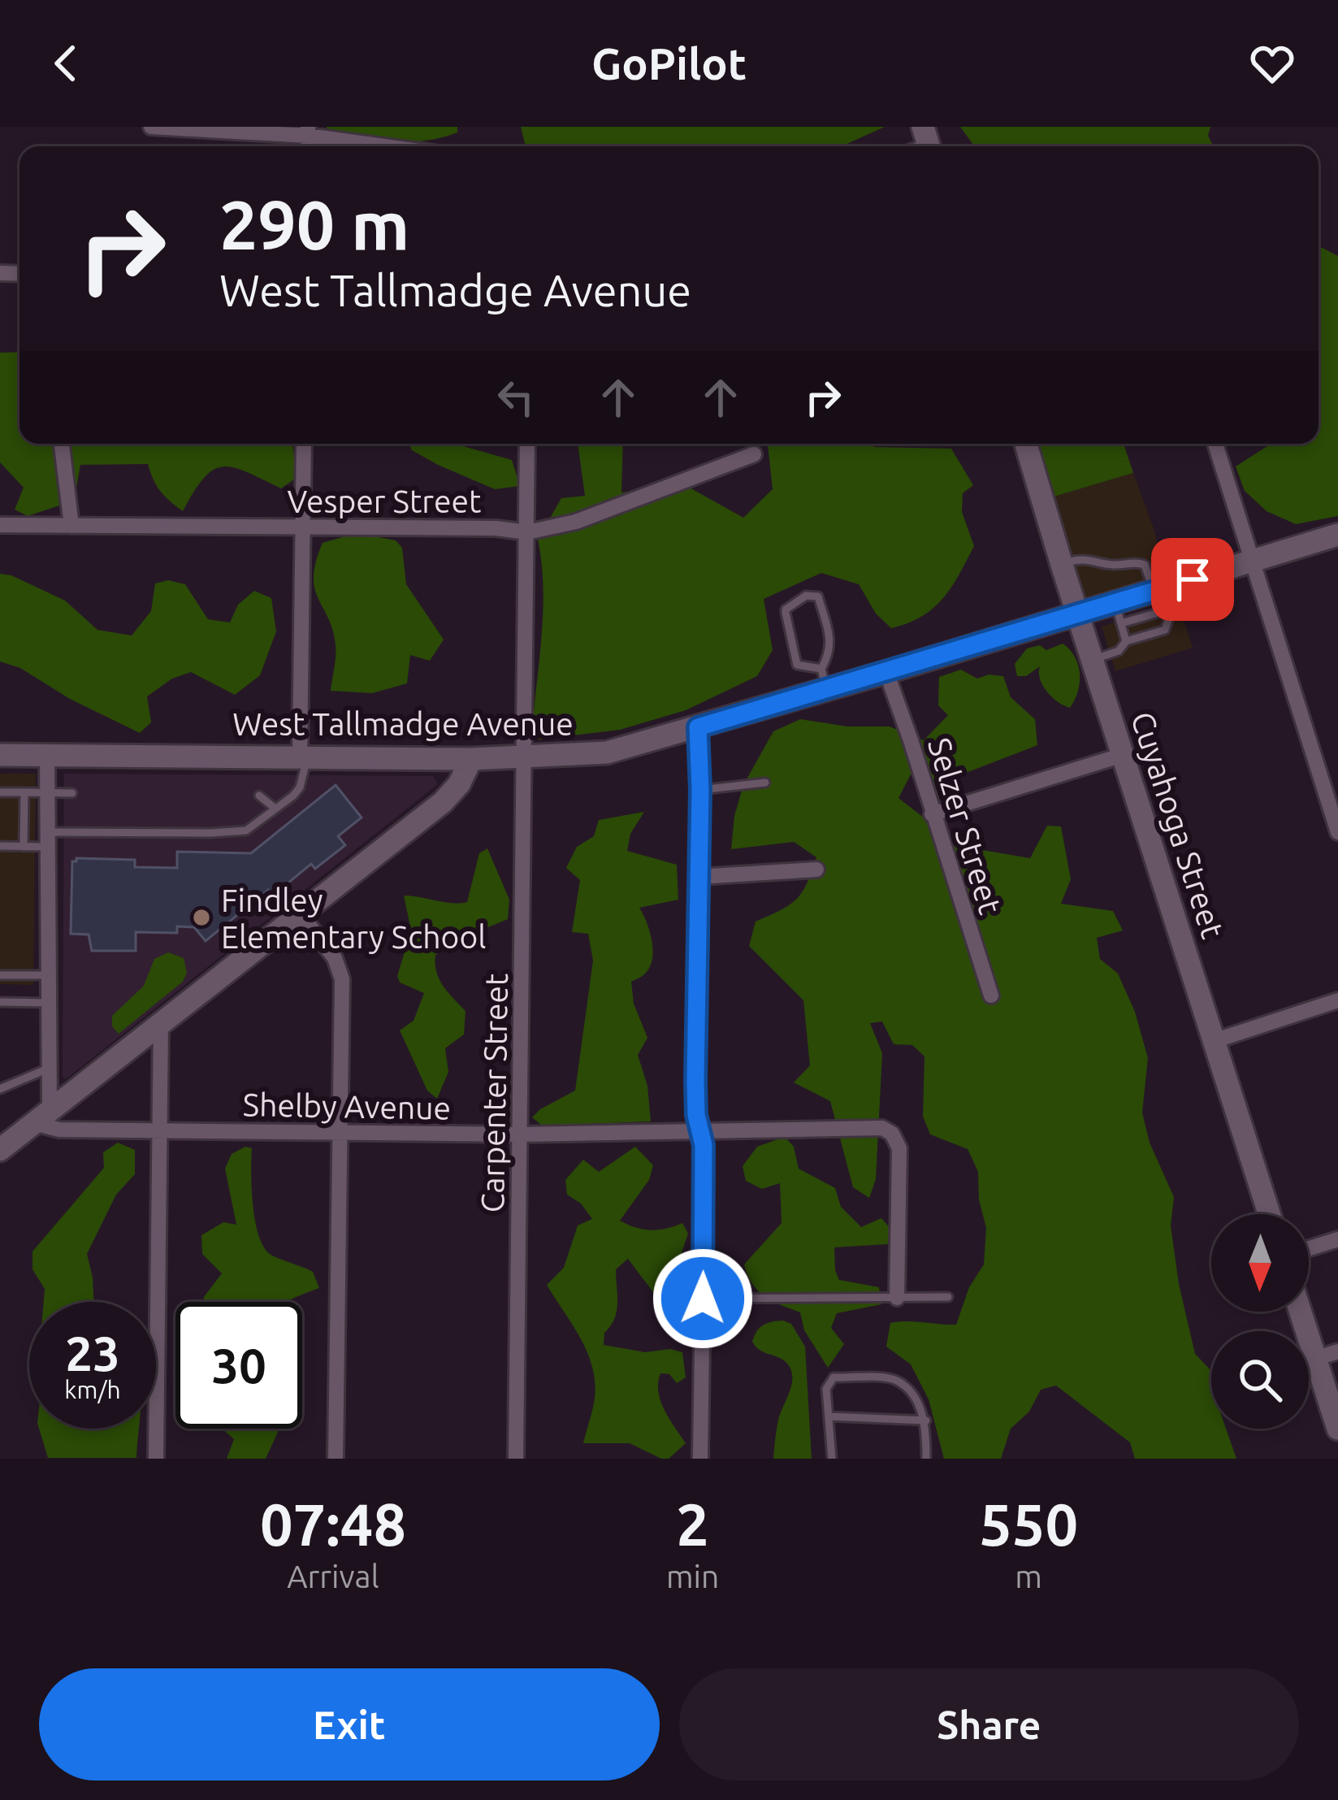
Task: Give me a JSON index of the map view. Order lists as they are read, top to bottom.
{
  "streets": {
    "street": [
      "Vesper Street",
      "West Tallmadge Avenue",
      "Cuyahoga Street",
      "Selzer Street",
      "Carpenter Street",
      "Shelby Avenue"
    ]
  },
  "crossings": [
    ["Vesper Street", "Carpenter Street"],
    ["West Tallmadge Avenue", "Cuyahoga Street"],
    ["West Tallmadge Avenue", "Selzer Street"],
    ["West Tallmadge Avenue", "Carpenter Street"],
    ["Carpenter Street", "Shelby Avenue"]
  ],
  "places": ["Findley Elementary School"],
  "north": "bottom",
  "page": {
    "header": "GoPilot",
    "turn": ["290 m", "West Tallmadge Avenue"],
    "speed": "23 km/h",
    "limit": "30",
    "eta": [
      "07:48",
      "Arrival",
      "2",
      "min",
      "550",
      "m"
    ],
    "buttons": ["Exit", "Share"]
  }
}
